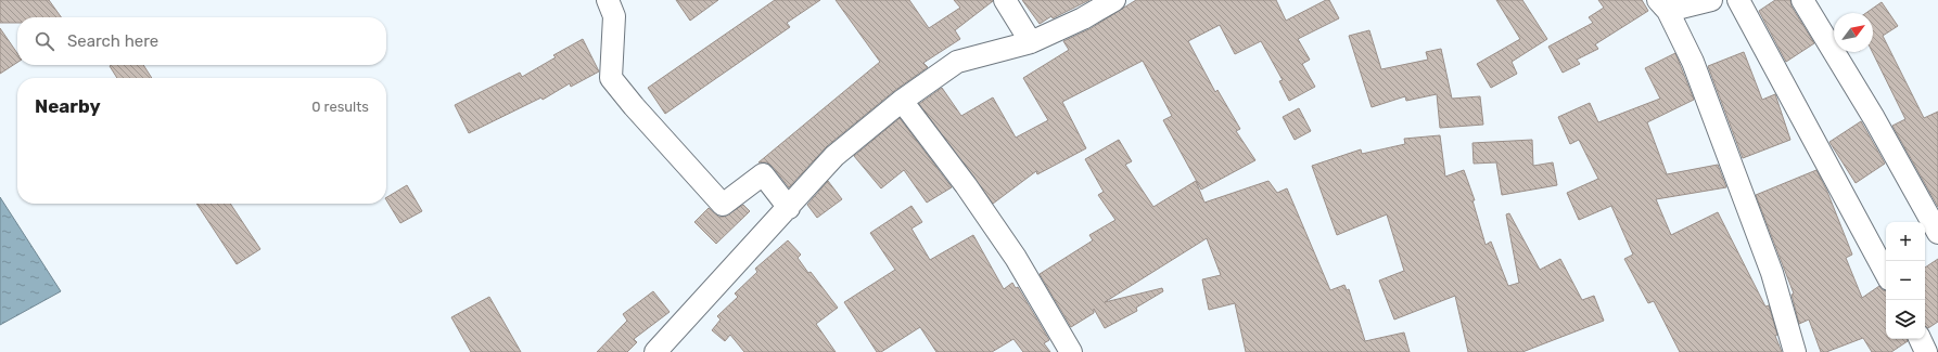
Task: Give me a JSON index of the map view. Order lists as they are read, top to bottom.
{
  "north": "top right",
  "page": {
    "search": "Search here",
    "heading": ["Nearby", "0 results"],
    "map_buttons": ["+", "−"]
  }
}
